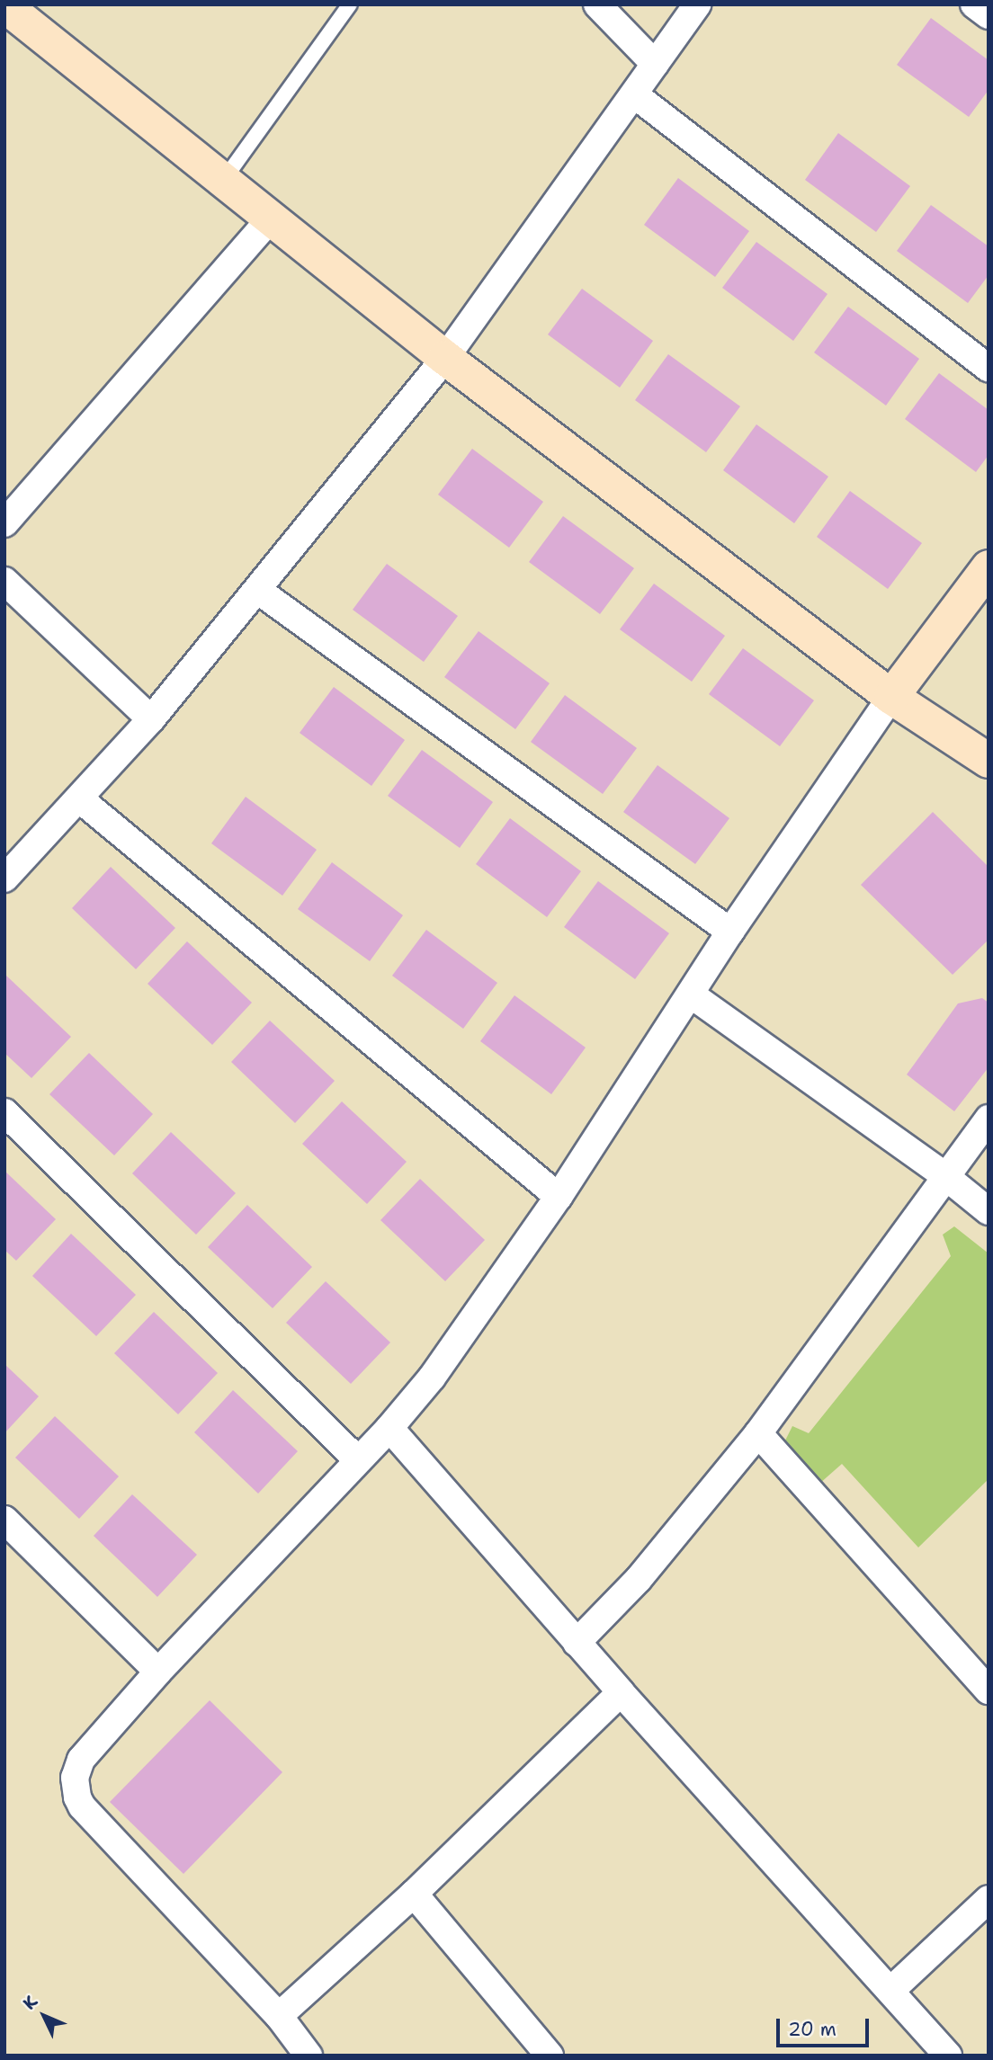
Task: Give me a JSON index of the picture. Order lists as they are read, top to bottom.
{
  "scale_bar": "20 m",
  "north": "top left"
}
